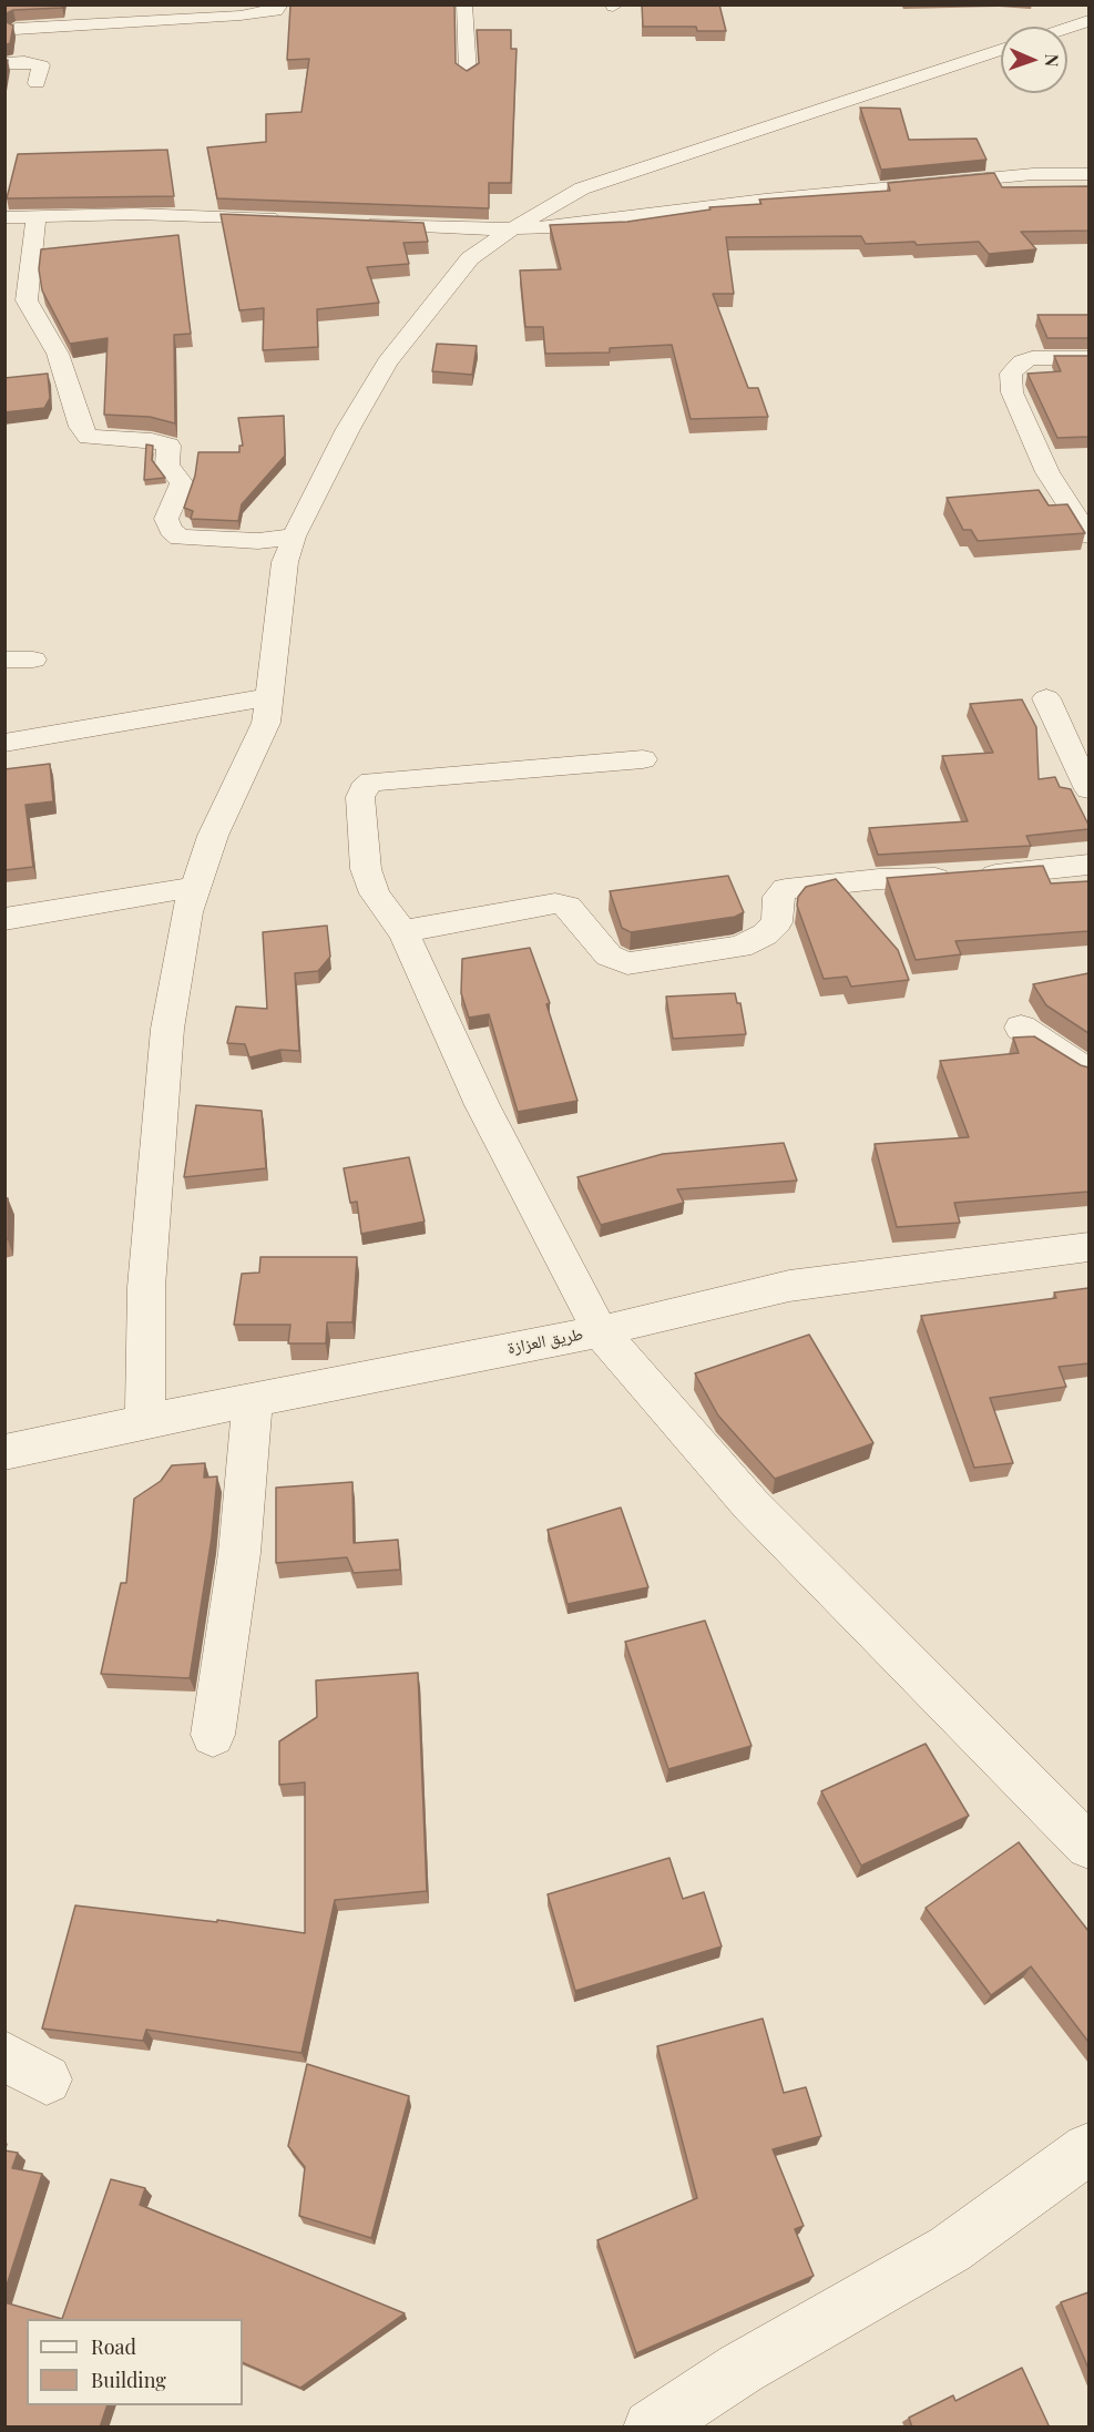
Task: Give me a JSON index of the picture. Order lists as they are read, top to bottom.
{
  "streets": {
    "street": ["طريق العزازة"]
  },
  "legend": ["Road", "Building"],
  "north": "right"
}
